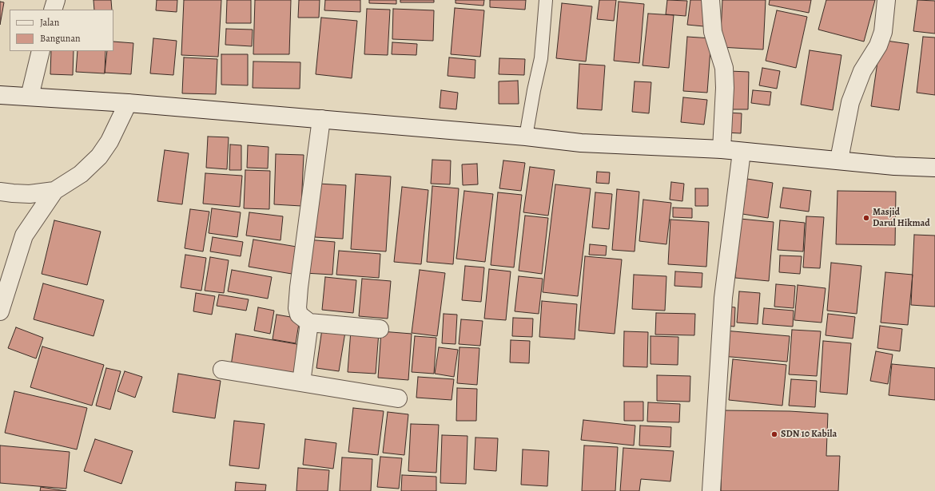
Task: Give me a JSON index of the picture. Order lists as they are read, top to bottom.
{
  "places": ["Masjid Darul Hikmad", "SDN 10 Kabila"],
  "legend": ["Jalan", "Bangunan"]
}
